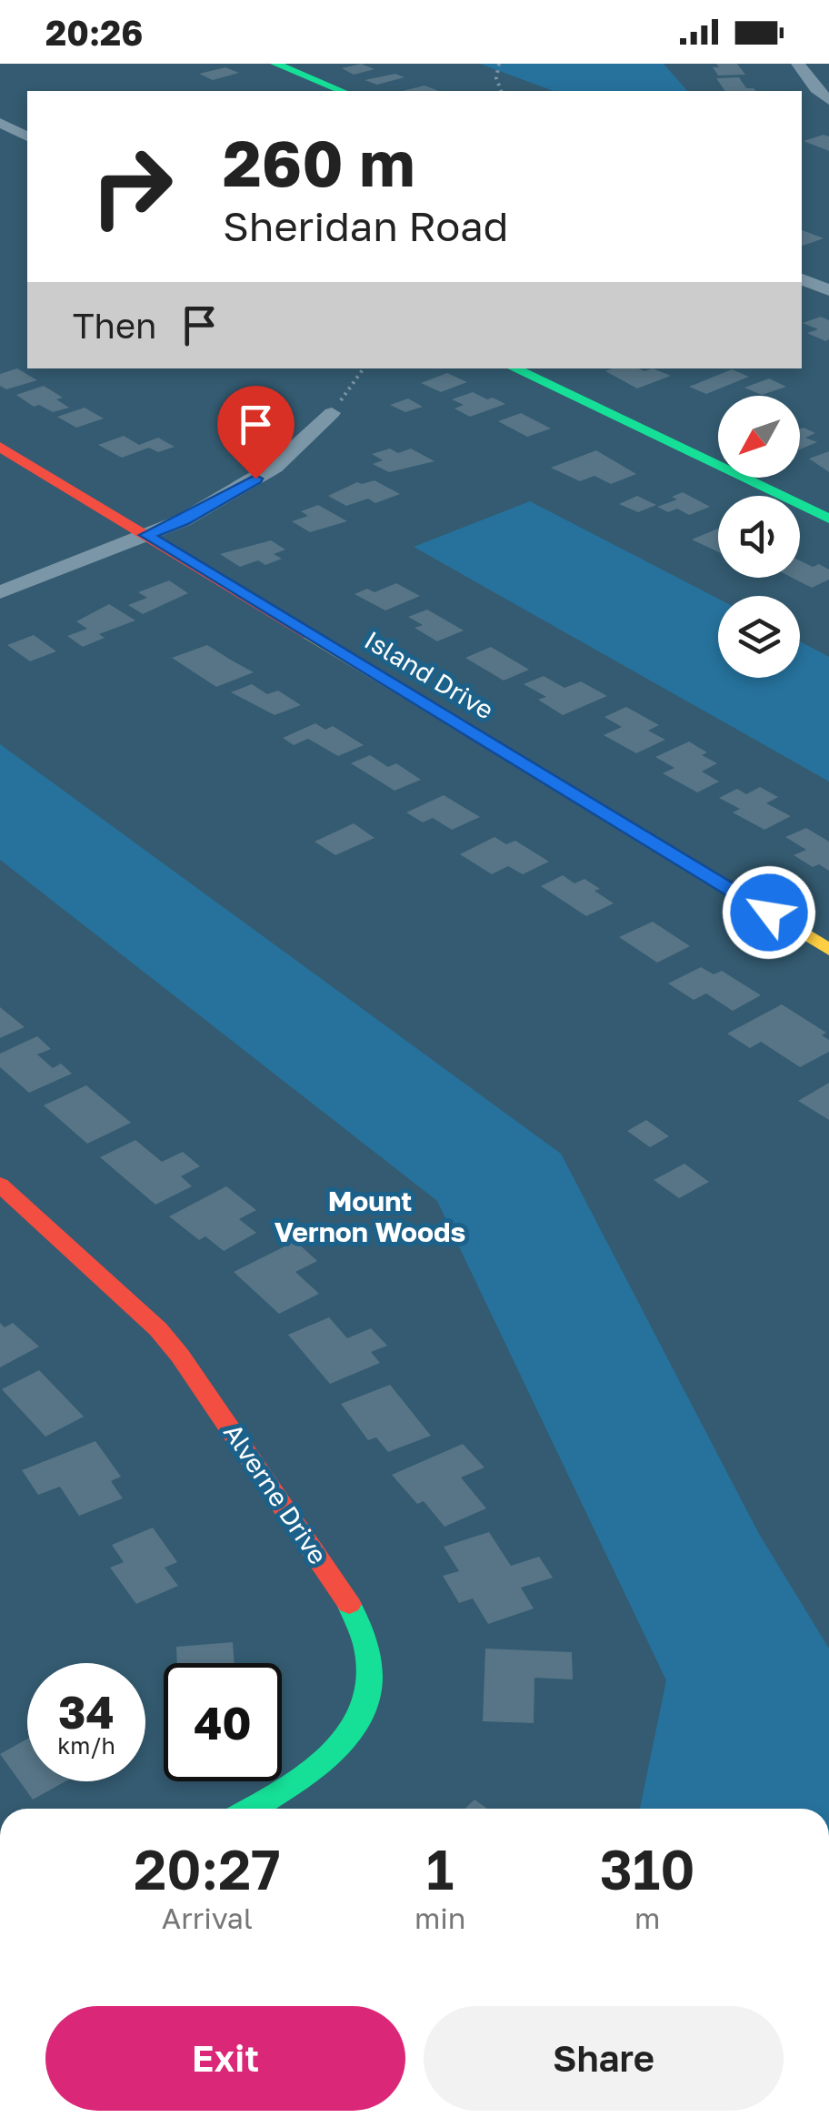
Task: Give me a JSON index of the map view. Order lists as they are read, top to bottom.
{
  "streets": {
    "street": ["Island Drive", "Alverne Drive"]
  },
  "districts": ["Mount Vernon Woods"],
  "north": "bottom left",
  "page": {
    "status": "20:26",
    "turn": ["260 m", "Sheridan Road"],
    "then": "Then",
    "speed": "34 km/h",
    "limit": "40",
    "eta": [
      "20:27",
      "Arrival",
      "1",
      "min",
      "310",
      "m"
    ],
    "buttons": ["Exit", "Share"]
  }
}
